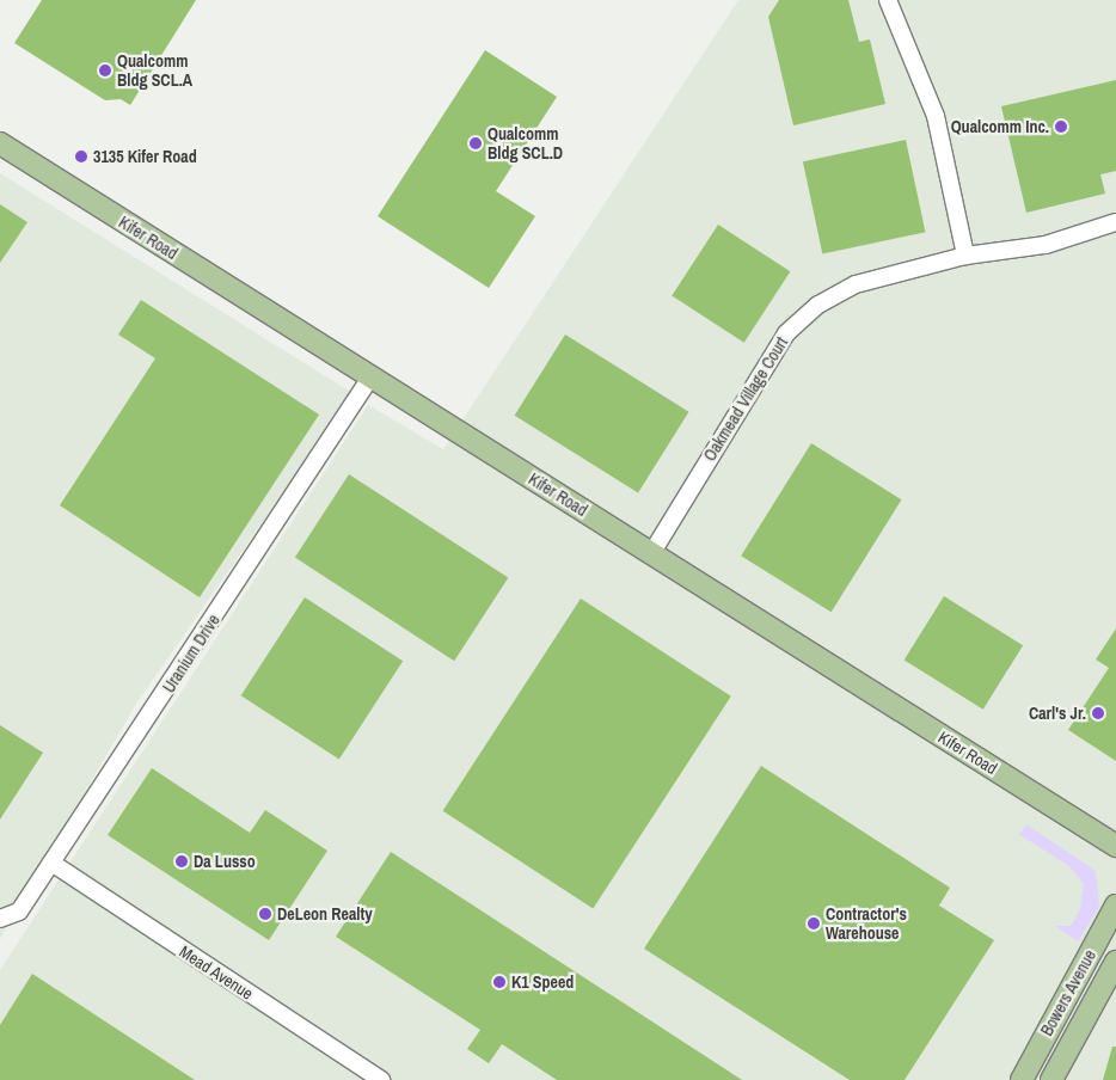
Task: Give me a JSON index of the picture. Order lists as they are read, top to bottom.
{
  "streets": {
    "main road": ["Kifer Road", "Bowers Avenue"],
    "street": ["Oakmead Village Court", "Uranium Drive", "Mead Avenue"]
  },
  "crossings": [
    ["Kifer Road", "Oakmead Village Court"],
    ["Kifer Road", "Uranium Drive"],
    ["Uranium Drive", "Mead Avenue"]
  ],
  "places": [
    "Qualcomm Bldg SCL.A",
    "Qualcomm Inc.",
    "Qualcomm Bldg SCL.D",
    "3135 Kifer Road",
    "Carl's Jr.",
    "Da Lusso",
    "DeLeon Realty",
    "Contractor's Warehouse",
    "K1 Speed"
  ]
}
